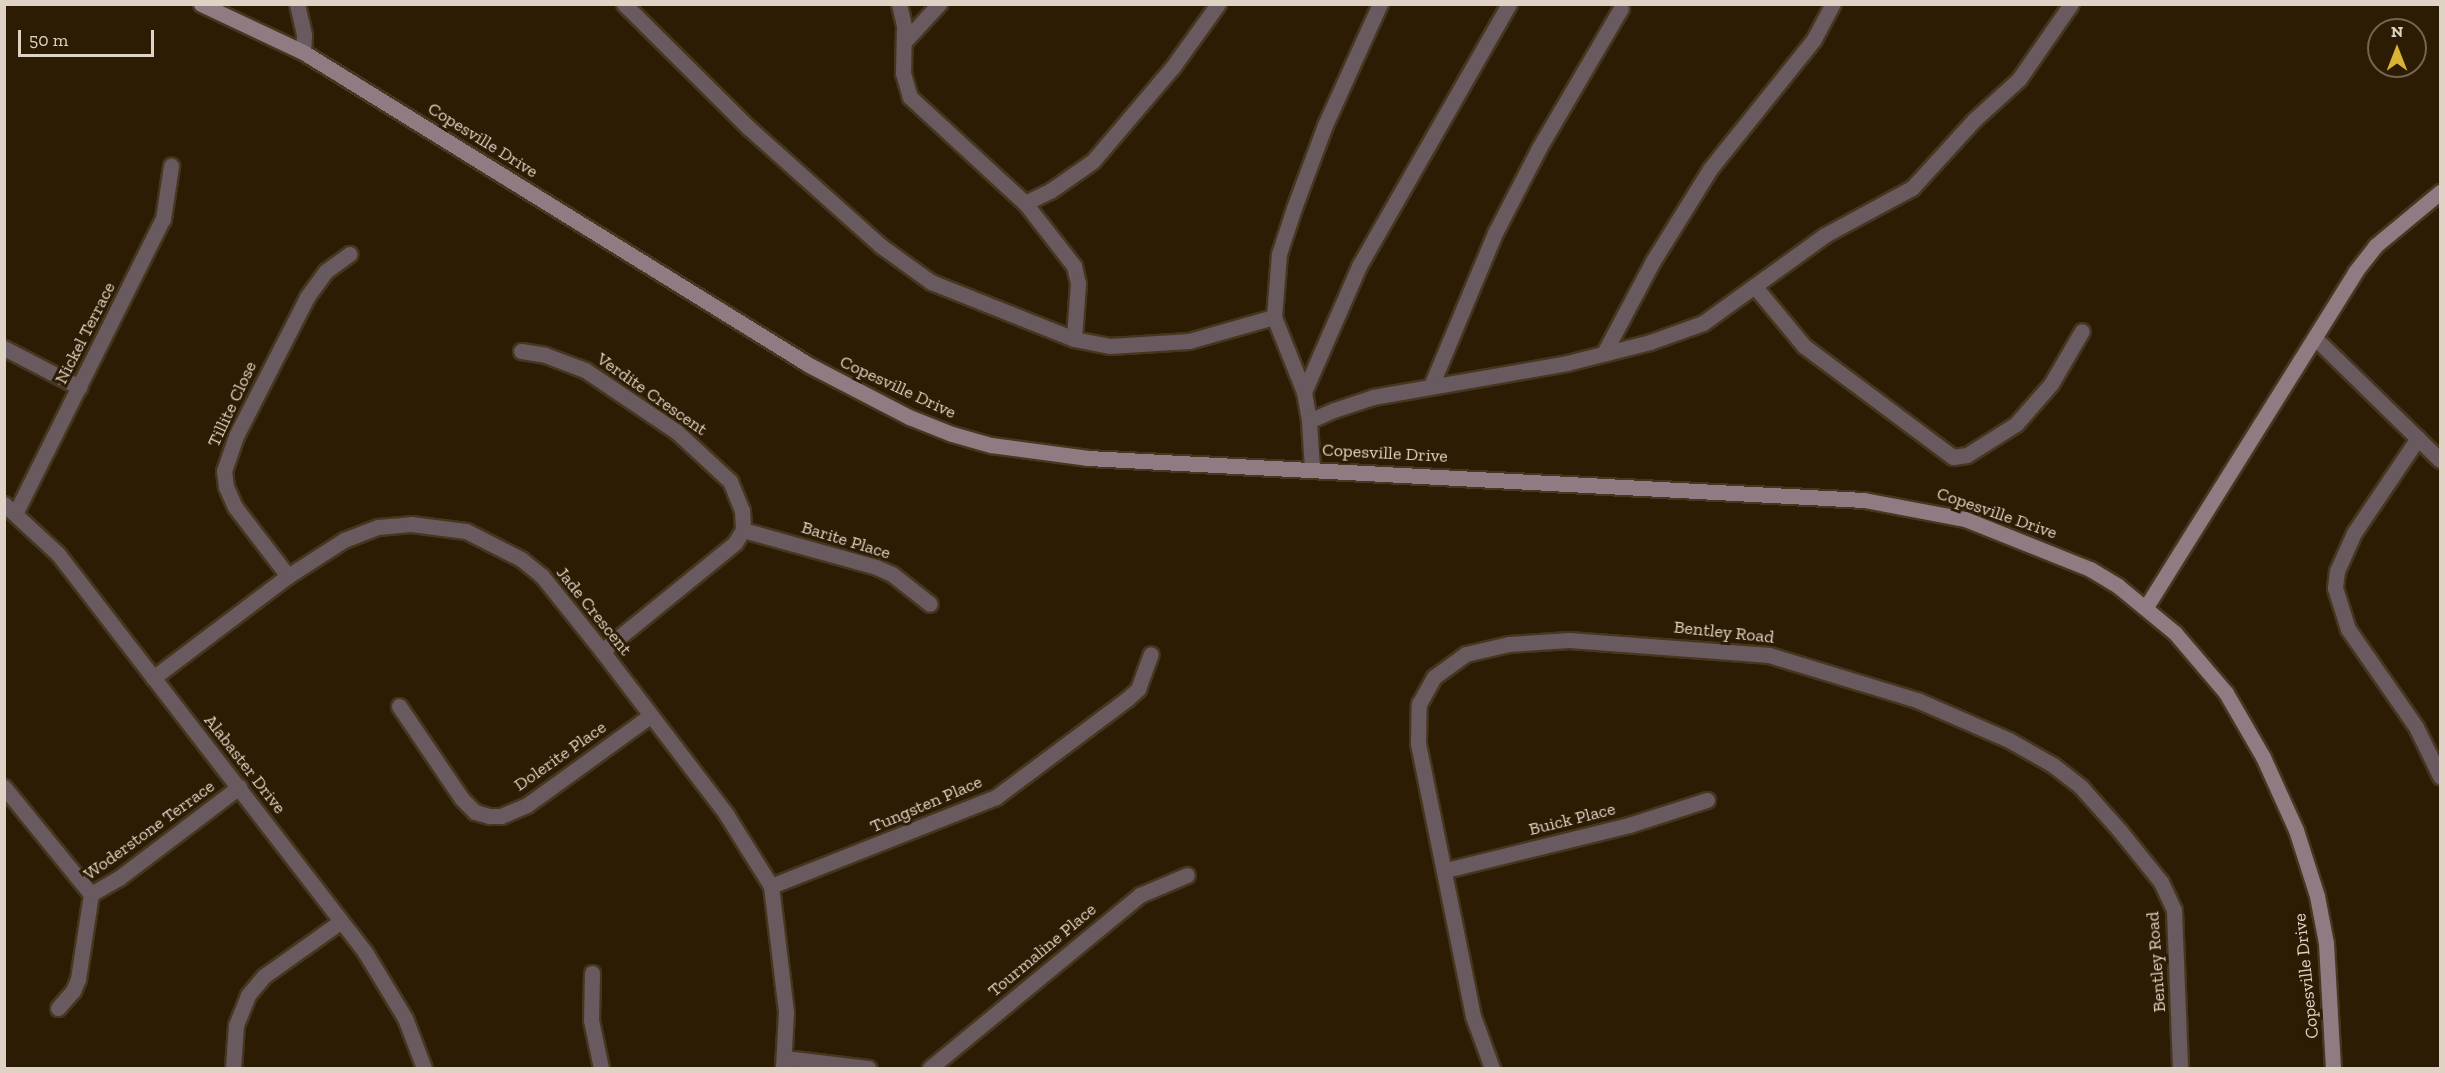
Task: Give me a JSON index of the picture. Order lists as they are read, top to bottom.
{
  "streets": {
    "street": [
      "Copesville Drive",
      "Nickel Terrace",
      "Verdite Crescent",
      "Tillite Close",
      "Barite Place",
      "Jade Crescent",
      "Bentley Road",
      "Dolerite Place",
      "Alabaster Drive",
      "Tungsten Place",
      "Buick Place",
      "Woderstone Terrace",
      "Tourmaline Place"
    ]
  },
  "crossings": [
    ["Nickel Terrace", "Alabaster Drive"],
    ["Verdite Crescent", "Barite Place"],
    ["Tillite Close", "Jade Crescent"],
    ["Jade Crescent", "Dolerite Place"],
    ["Jade Crescent", "Alabaster Drive"],
    ["Jade Crescent", "Tungsten Place"],
    ["Bentley Road", "Buick Place"],
    ["Alabaster Drive", "Woderstone Terrace"]
  ],
  "scale_bar": "50 m",
  "north": "top"
}
